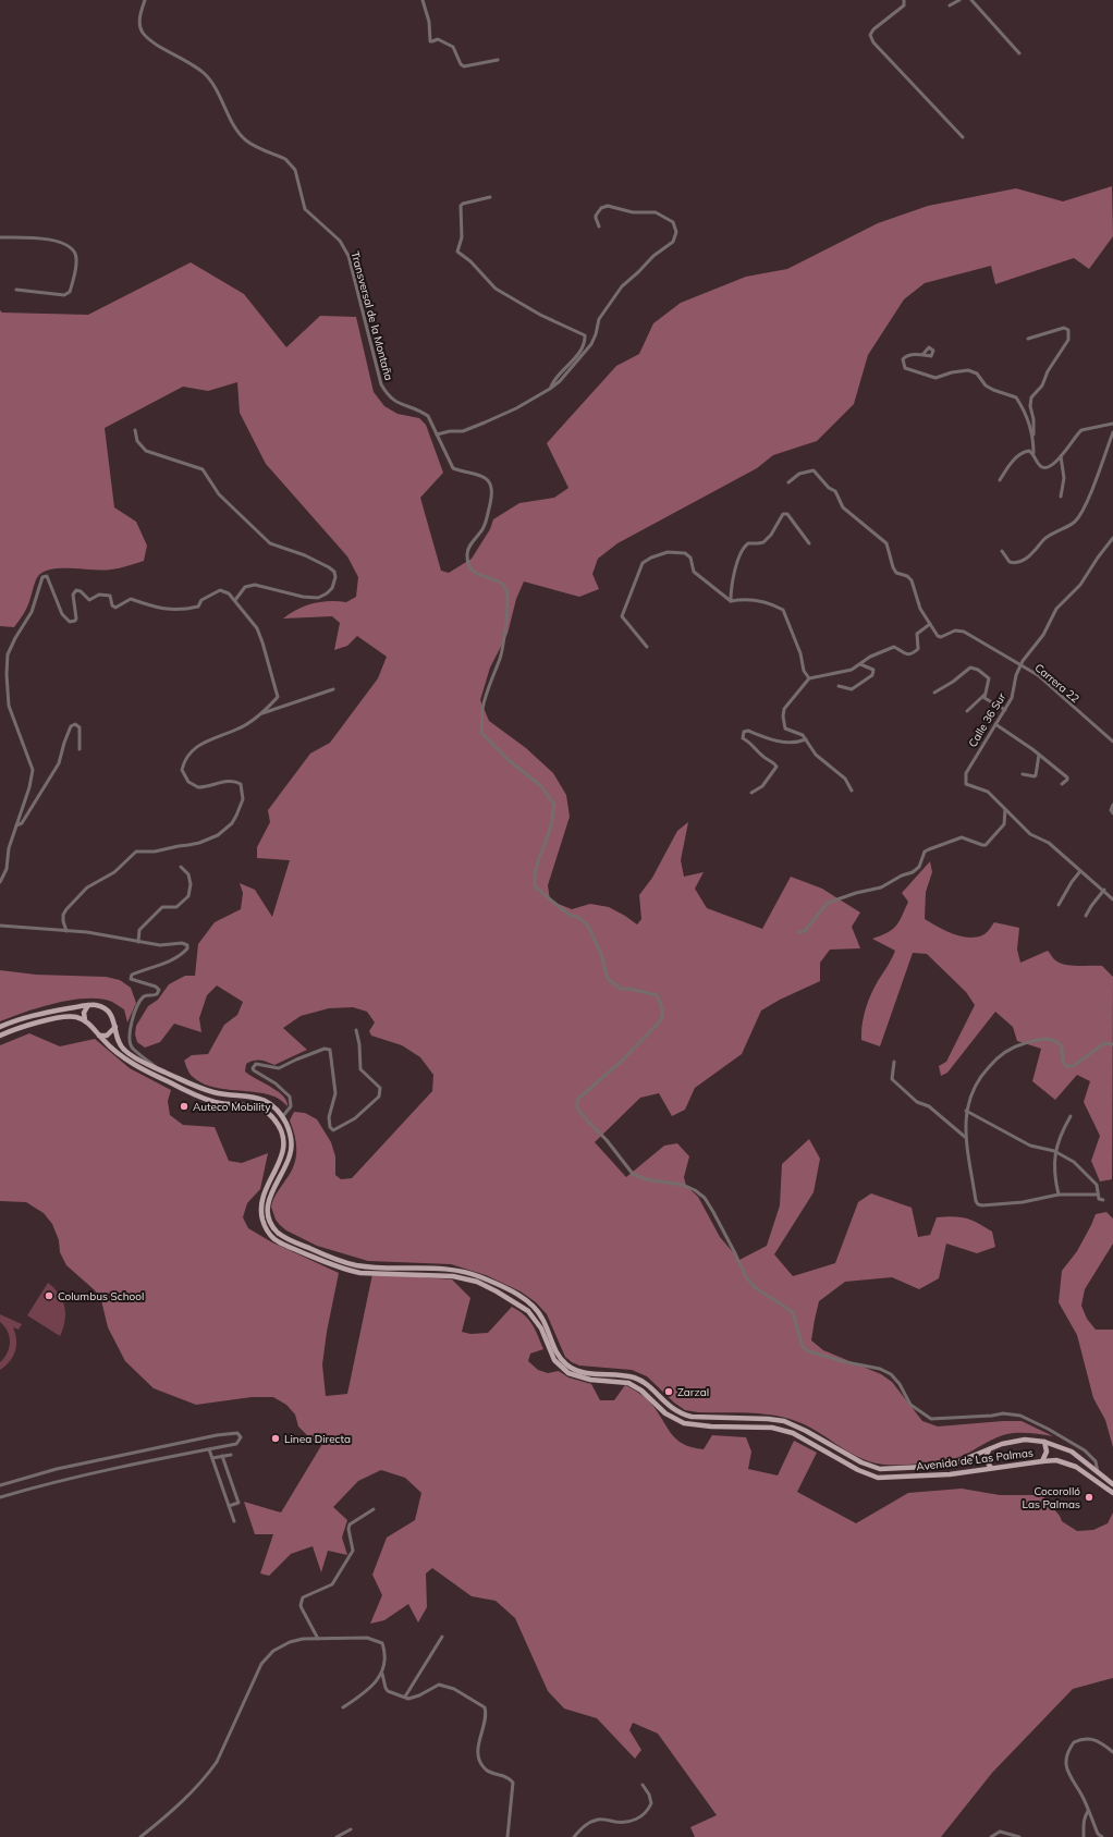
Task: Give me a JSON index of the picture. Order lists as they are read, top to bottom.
{
  "streets": {
    "main road": ["Avenida de Las Palmas"],
    "street": ["Transversal de la Montaña", "Carrera 22", "Calle 36 Sur"]
  },
  "crossings": [
    ["Carrera 22", "Calle 36 Sur"]
  ],
  "places": [
    "Auteco Mobility",
    "Columbus School",
    "Zarzal",
    "Linea Directa",
    "Cocorolló Las Palmas"
  ]
}
